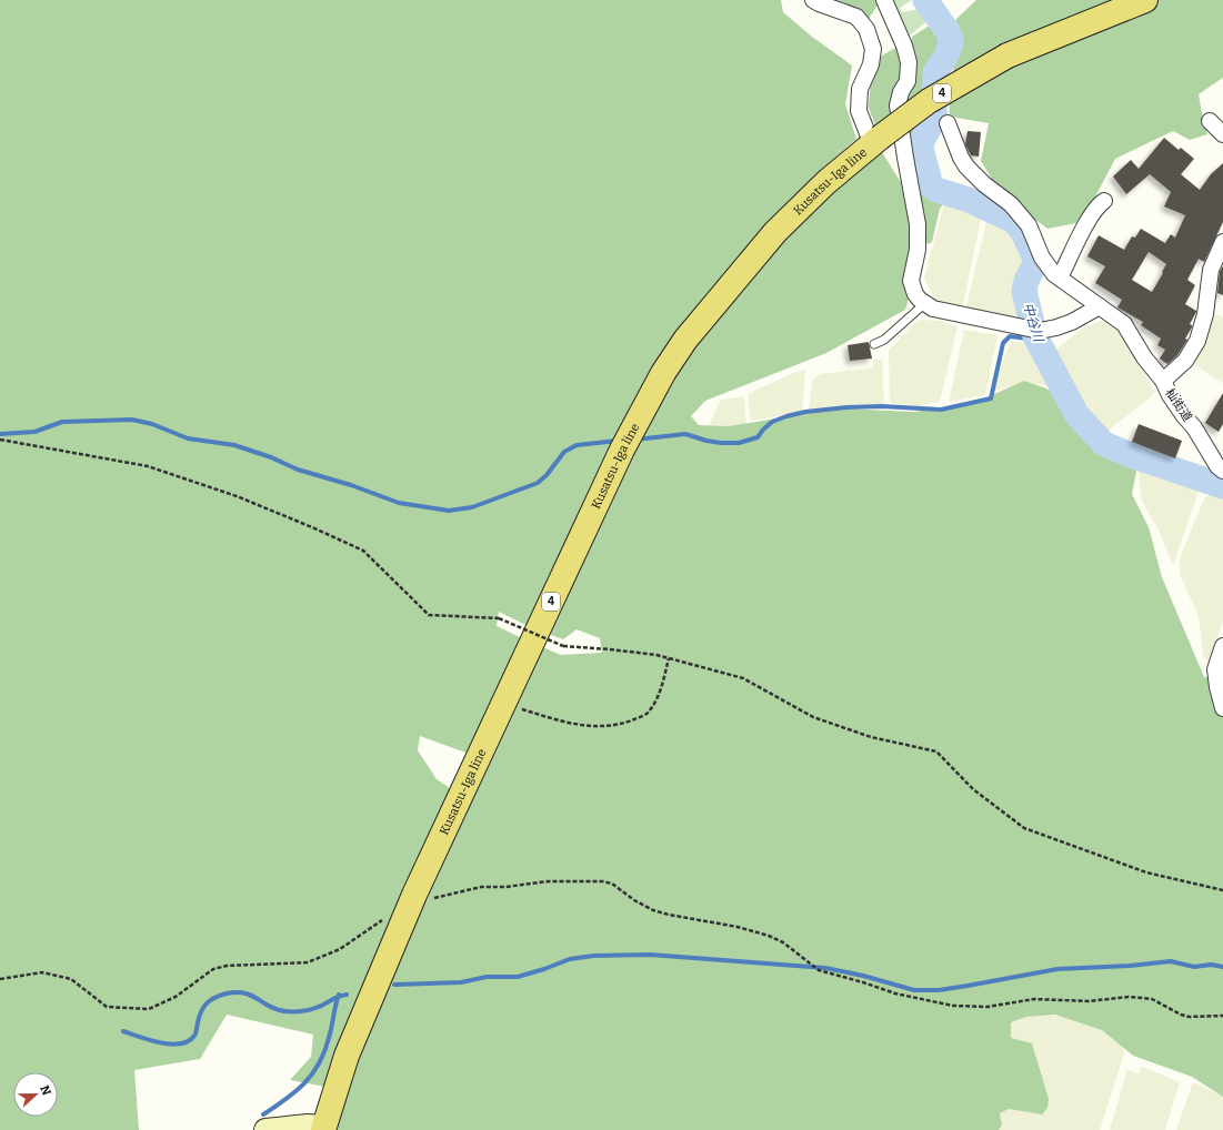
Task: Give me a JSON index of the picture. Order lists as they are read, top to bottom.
{
  "streets": {
    "main road": ["4", "Kusatsu-Iga line"],
    "street": ["杣街道"]
  },
  "water": ["中谷川"],
  "north": "right"
}
